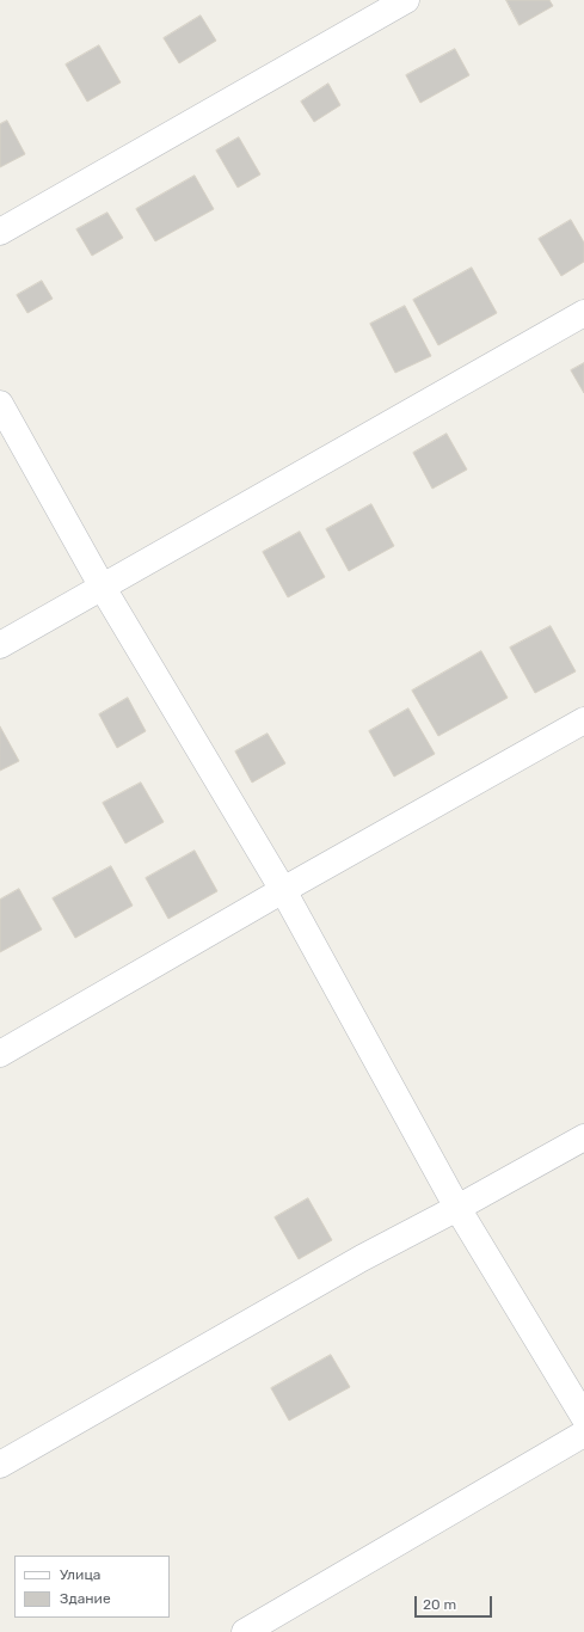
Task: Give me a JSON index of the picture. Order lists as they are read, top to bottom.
{
  "legend": ["Улица", "Здание"],
  "scale_bar": "20 m"
}
